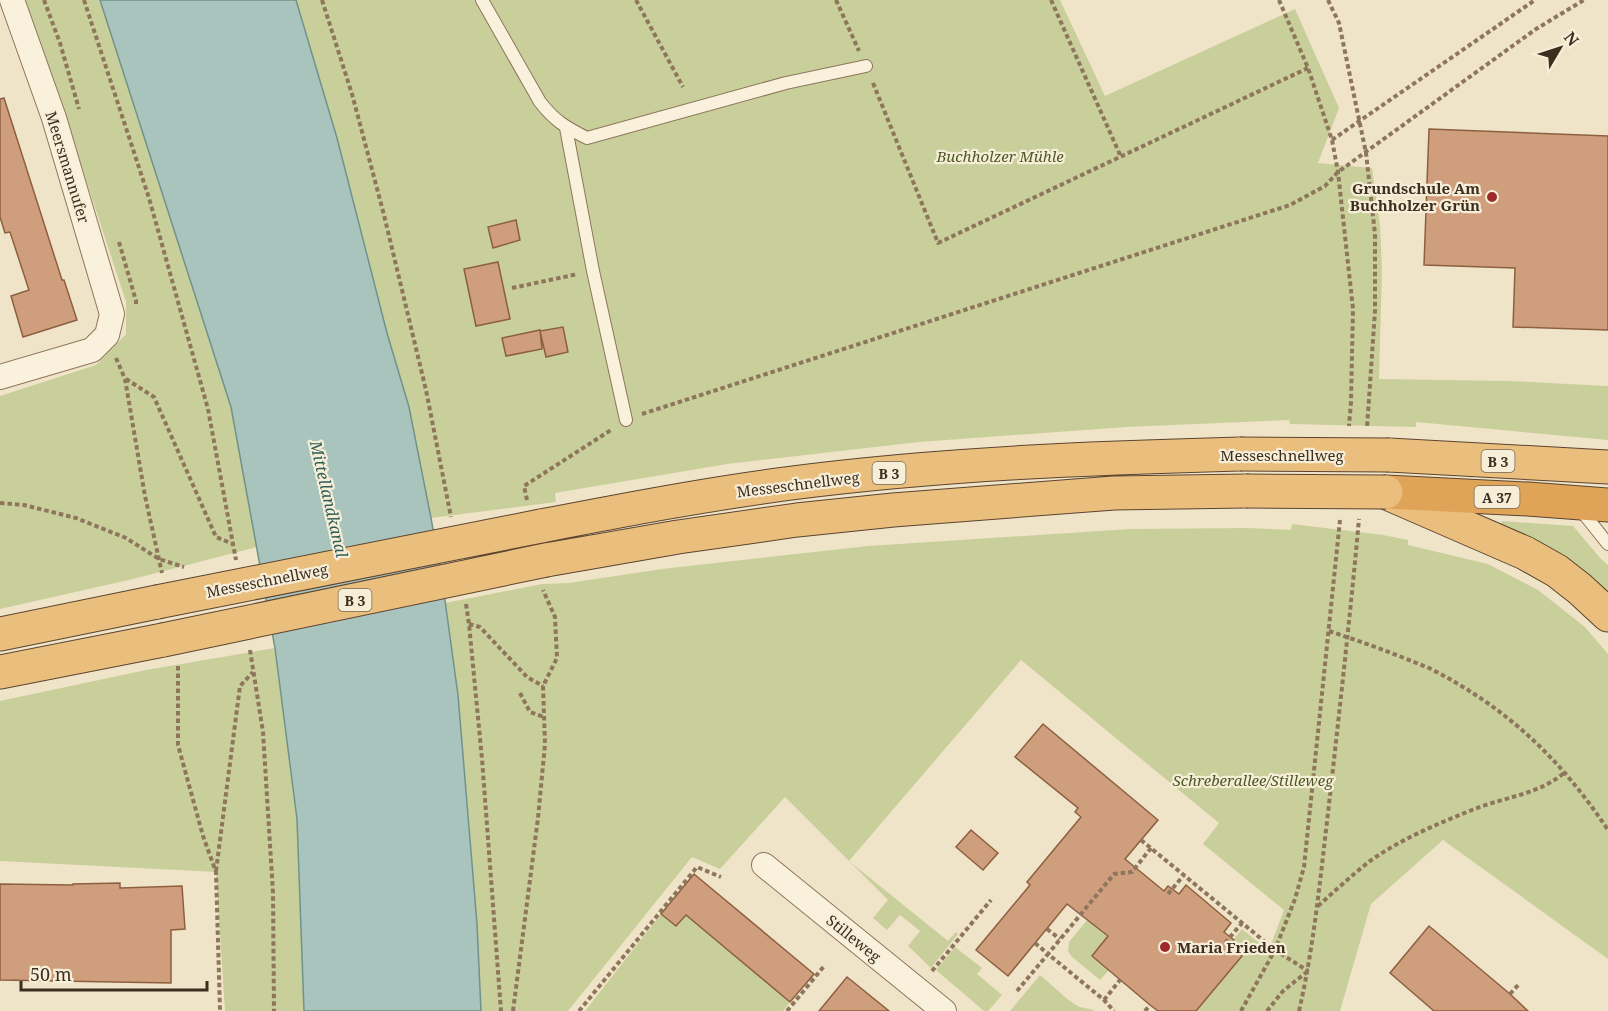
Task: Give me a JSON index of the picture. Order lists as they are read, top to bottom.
{
  "streets": {
    "highway": ["Messeschnellweg", "B 3", "A 37"],
    "street": ["Meersmannufer", "Stilleweg"]
  },
  "crossings": [
    ["B 3", "A 37"]
  ],
  "water": ["Mittellandkanal"],
  "parks": ["Buchholzer Mühle", "Schreberallee/Stilleweg"],
  "places": ["Grundschule Am Buchholzer Grün", "Maria Frieden"],
  "scale_bar": "50 m",
  "north": "top right"
}
